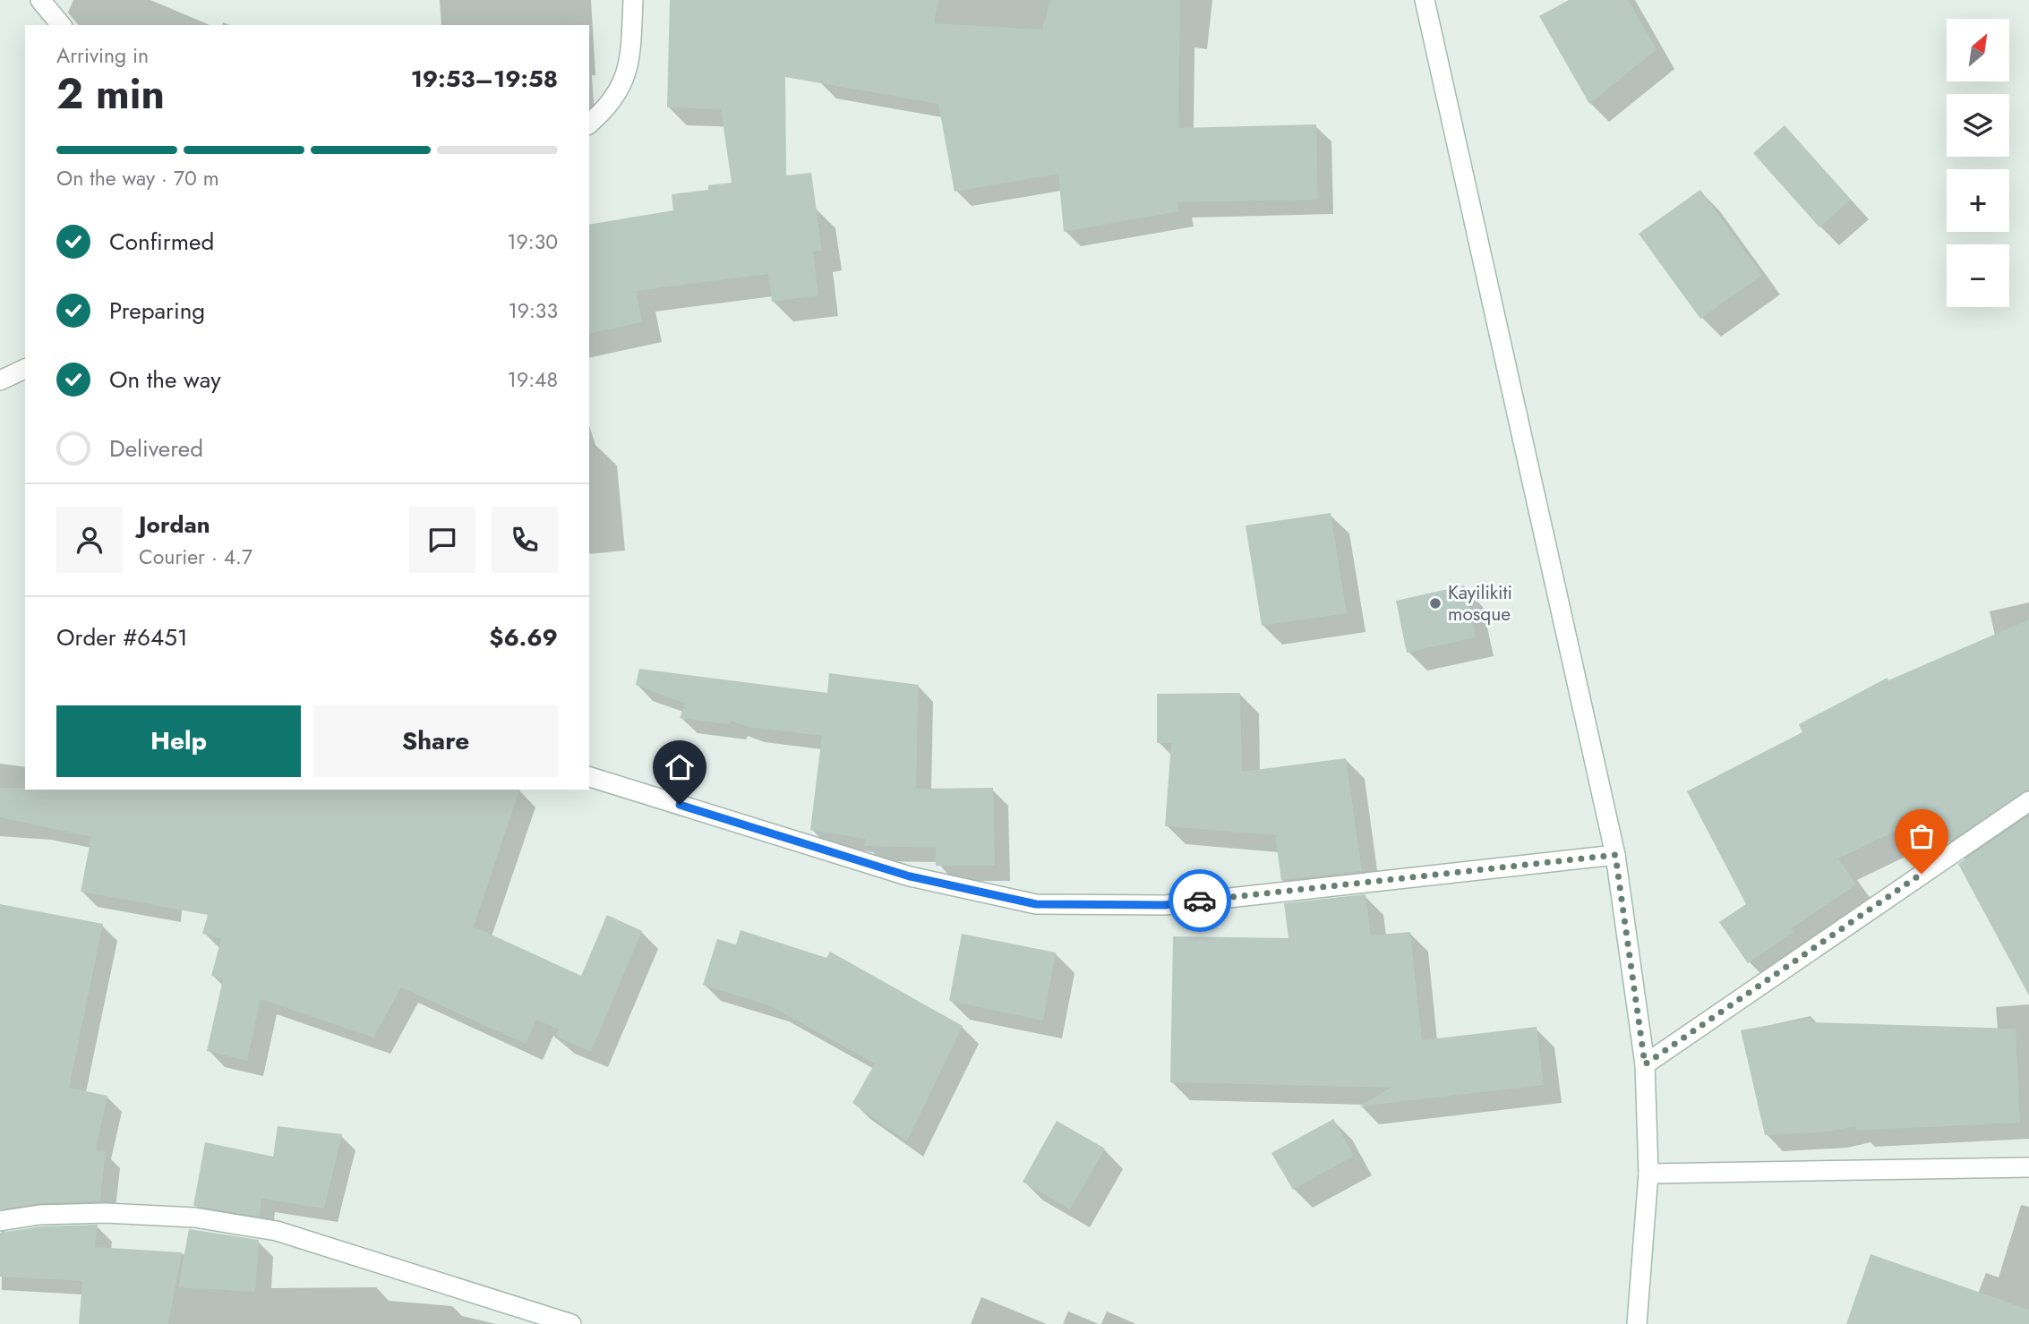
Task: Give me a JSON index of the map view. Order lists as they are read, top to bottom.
{
  "places": ["Kayilikiti mosque"],
  "north": "top right",
  "page": {
    "map_buttons": ["+", "−"],
    "heading": ["2 min", "Arriving in", "19:53–19:58"],
    "panel": [
      "Jordan",
      "Courier · 4.7",
      "Order #6451",
      "$6.69"
    ],
    "bar": "On the way · 70 m",
    "list": [
      ["Confirmed", "19:30"],
      ["Preparing", "19:33"],
      ["On the way", "19:48"],
      "Delivered"
    ],
    "buttons": ["Help", "Share"]
  }
}
